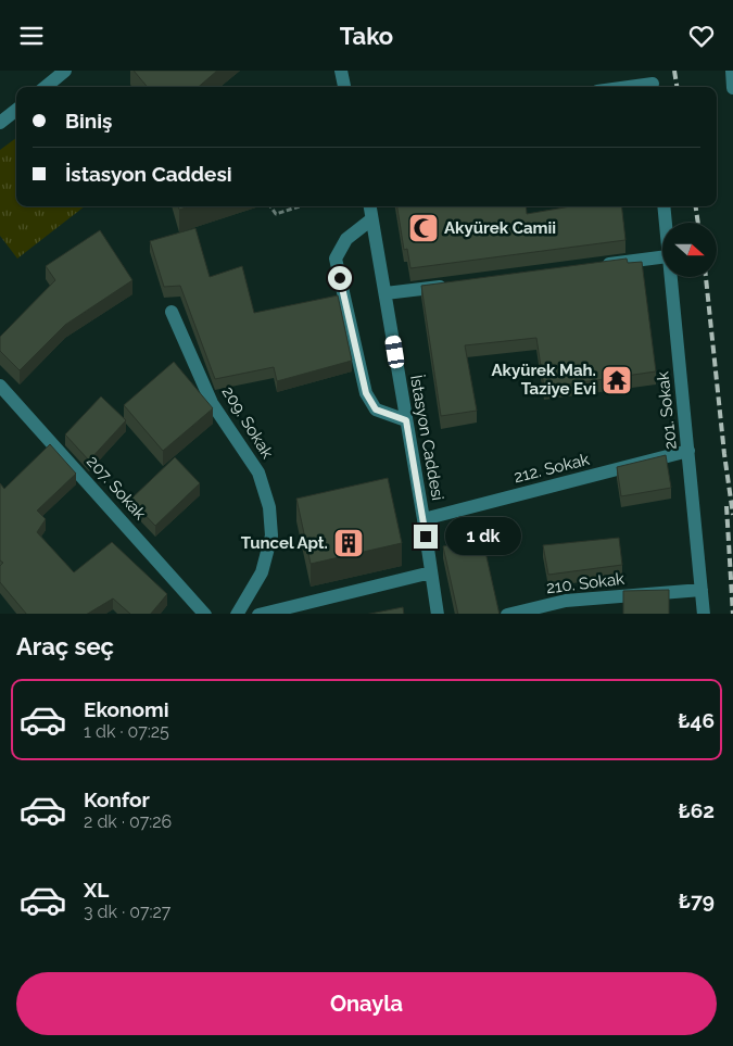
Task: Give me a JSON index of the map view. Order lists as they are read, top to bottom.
{
  "streets": {
    "street": [
      "201. Sokak",
      "209. Sokak",
      "İstasyon Caddesi",
      "212. Sokak",
      "207. Sokak",
      "210. Sokak"
    ]
  },
  "crossings": [
    ["201. Sokak", "212. Sokak"],
    ["201. Sokak", "210. Sokak"],
    ["İstasyon Caddesi", "212. Sokak"]
  ],
  "places": {
    "mosque": ["Akyürek Camii"],
    "temple": ["Akyürek Mah. Taziye Evi"],
    "building": ["Tuncel Apt."]
  },
  "north": "right",
  "page": {
    "header": "Tako",
    "banner": ["Biniş", "İstasyon Caddesi"],
    "bubble": "1 dk",
    "heading": "Araç seç",
    "list": [
      {
        "name": "Ekonomi",
        "note": "1 dk · 07:25",
        "value": "₺46"
      },
      {
        "name": "Konfor",
        "note": "2 dk · 07:26",
        "value": "₺62"
      },
      {
        "name": "XL",
        "note": "3 dk · 07:27",
        "value": "₺79"
      }
    ],
    "buttons": "Onayla"
  }
}
